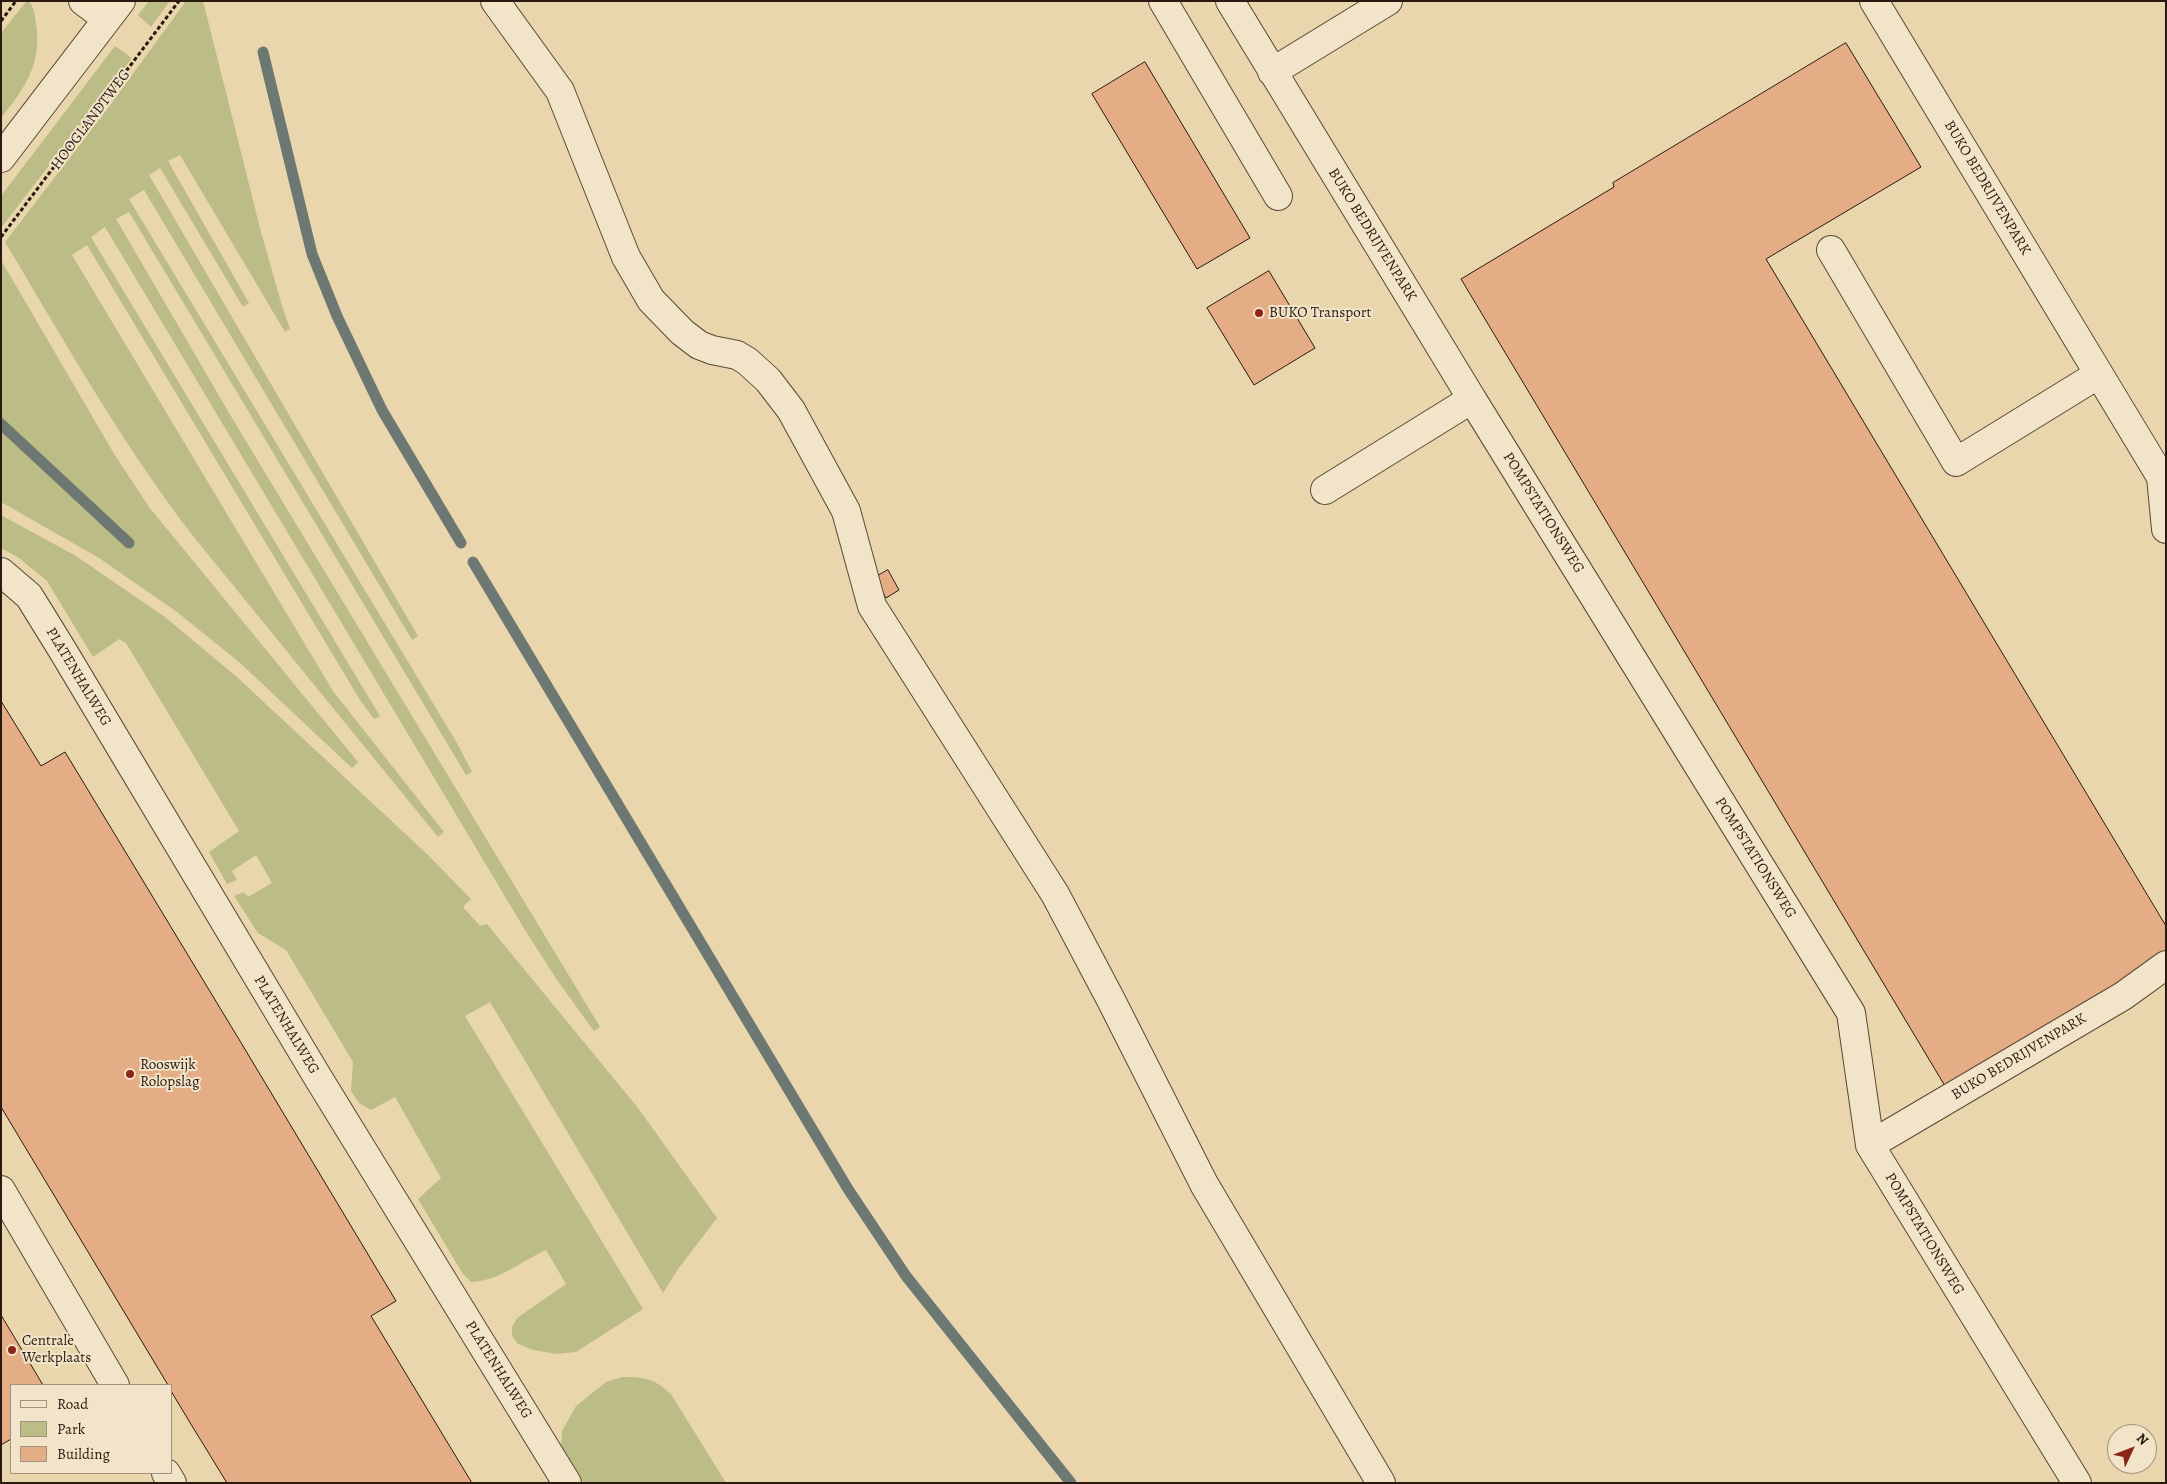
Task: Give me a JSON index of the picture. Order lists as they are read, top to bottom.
{
  "streets": {
    "street": ["BUKO BEDRIJVENPARK", "POMPSTATIONSWEG", "PLATENHALWEG"],
    "path": ["HOOGLANDTWEG"]
  },
  "crossings": [
    ["BUKO BEDRIJVENPARK", "POMPSTATIONSWEG"]
  ],
  "places": ["BUKO Transport", "Rooswijk Rolopslag", "Centrale Werkplaats"],
  "legend": ["Road", "Park", "Building"],
  "north": "top right"
}
